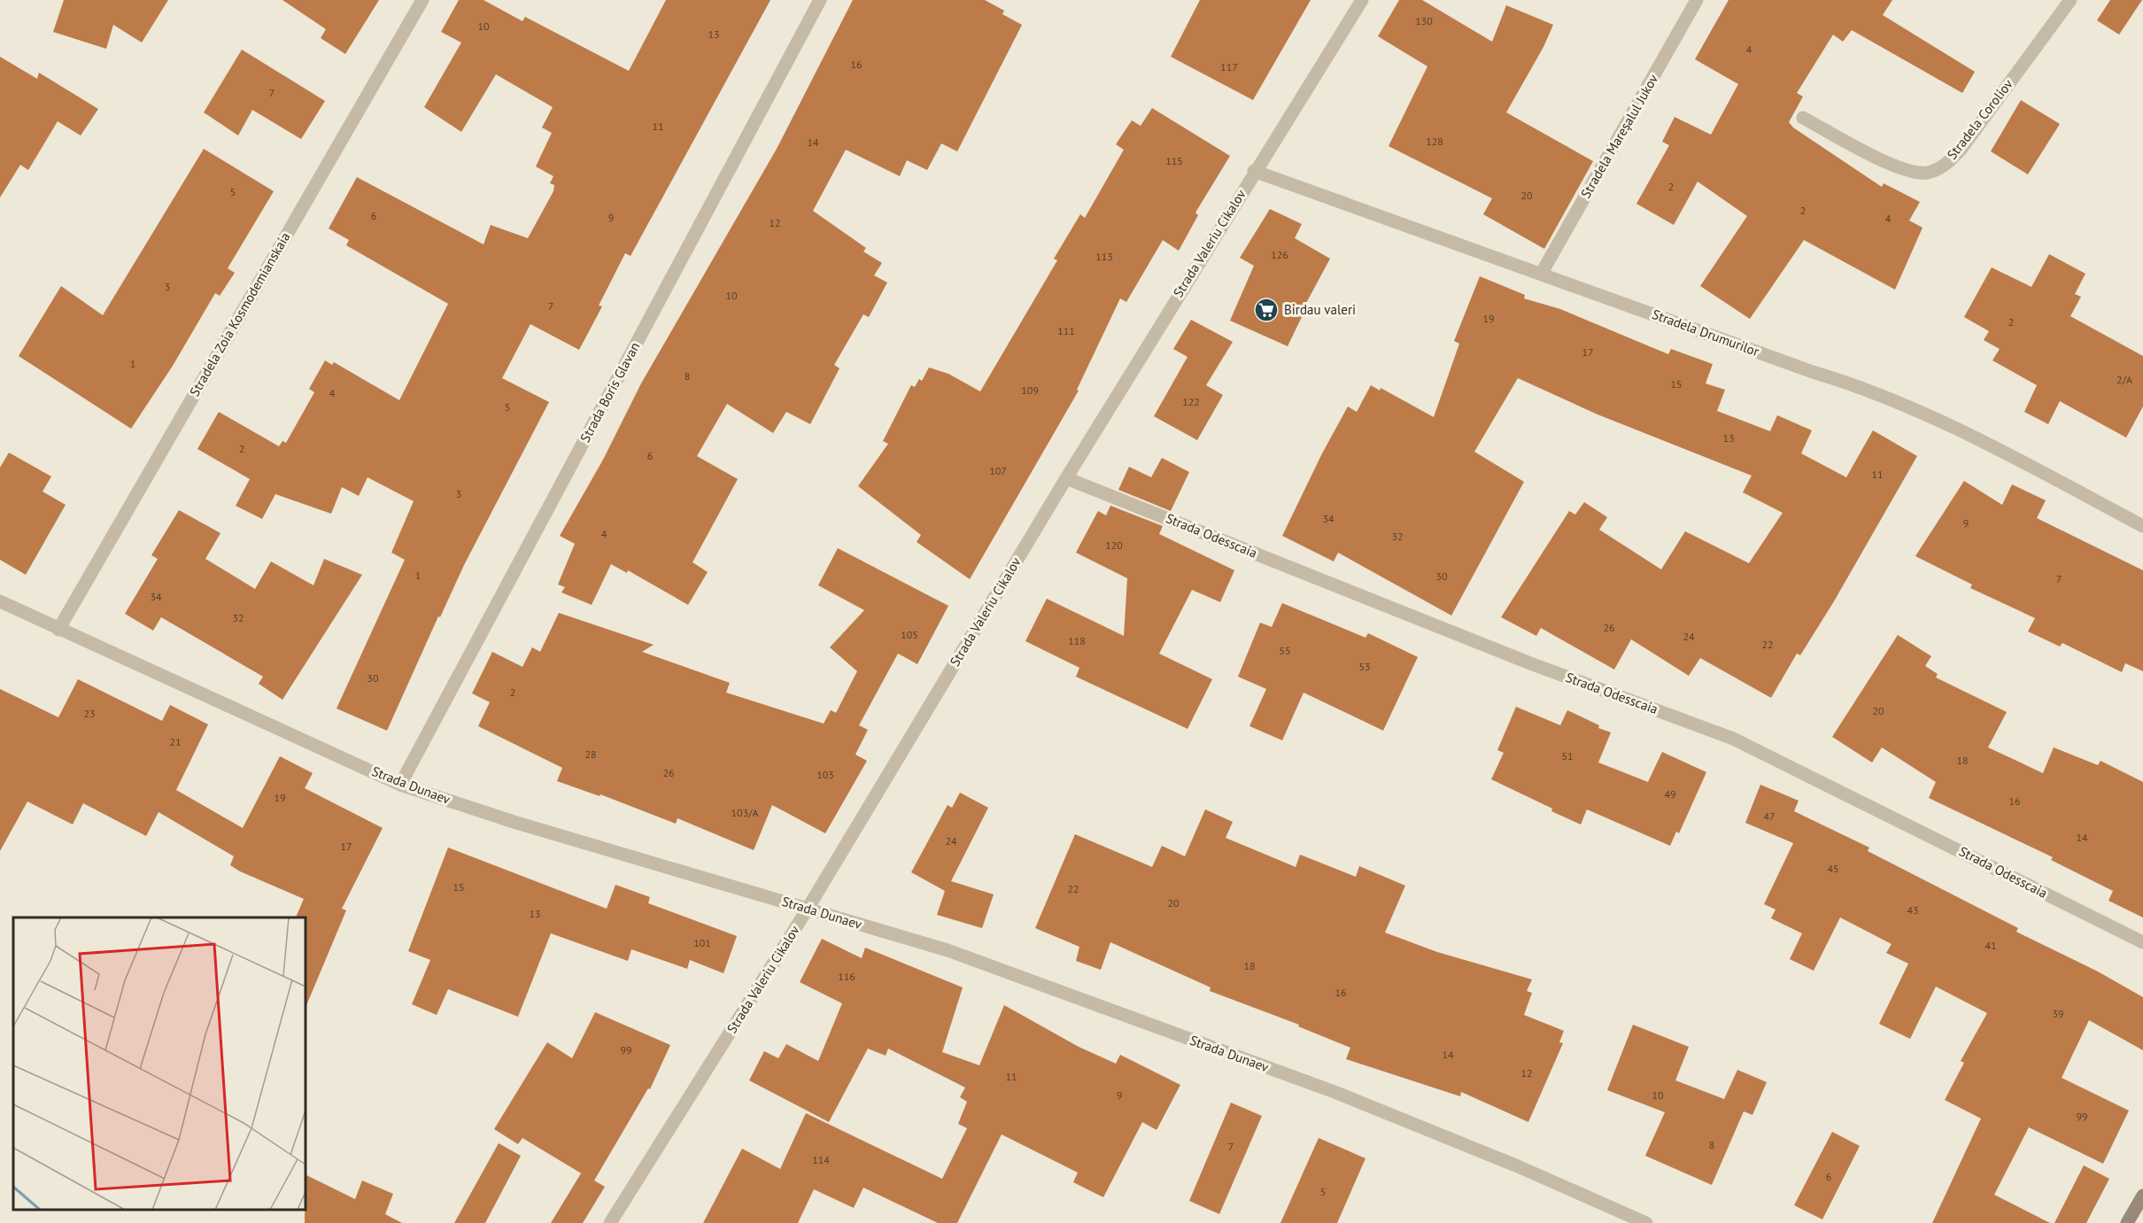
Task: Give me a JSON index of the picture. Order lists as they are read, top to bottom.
{
  "streets": {
    "street": [
      "Stradela Coroliov",
      "Stradela Mareșalul Jukov",
      "Strada Valeriu Cikalov",
      "Stradela Zoia Kosmodemianskaia",
      "Stradela Drumurilor",
      "Strada Boris Glavan",
      "Strada Odesscaia",
      "Strada Dunaev"
    ]
  },
  "crossings": [
    ["Stradela Mareșalul Jukov", "Stradela Drumurilor"],
    ["Strada Valeriu Cikalov", "Stradela Drumurilor"],
    ["Strada Valeriu Cikalov", "Strada Odesscaia"],
    ["Strada Valeriu Cikalov", "Strada Dunaev"],
    ["Stradela Zoia Kosmodemianskaia", "Strada Dunaev"],
    ["Strada Boris Glavan", "Strada Dunaev"]
  ],
  "places": {
    "supermarket": ["Birdau valeri"]
  },
  "house_numbers": [
    "130",
    "10",
    "13",
    "4",
    "16",
    "117",
    "7",
    "11",
    "128",
    "14",
    "115",
    "2",
    "5",
    "20",
    "2",
    "6",
    "9",
    "4",
    "12",
    "126",
    "113",
    "3",
    "10",
    "7",
    "19",
    "2",
    "111",
    "17",
    "1",
    "8",
    "2/A",
    "15",
    "109",
    "4",
    "122",
    "5",
    "13",
    "2",
    "6",
    "107",
    "11",
    "3",
    "34",
    "9",
    "4",
    "32",
    "120",
    "1",
    "30",
    "7",
    "34",
    "32",
    "26",
    "105",
    "24",
    "118",
    "22",
    "55",
    "53",
    "30",
    "2",
    "20",
    "23",
    "21",
    "28",
    "51",
    "18",
    "26",
    "103",
    "49",
    "19",
    "16",
    "103/A",
    "47",
    "14",
    "24",
    "17",
    "45",
    "15",
    "22",
    "20",
    "43",
    "13",
    "101",
    "41",
    "18",
    "116",
    "16",
    "39",
    "99",
    "14",
    "12",
    "11",
    "9",
    "10",
    "99",
    "8",
    "7",
    "114",
    "6",
    "5"
  ]
}
